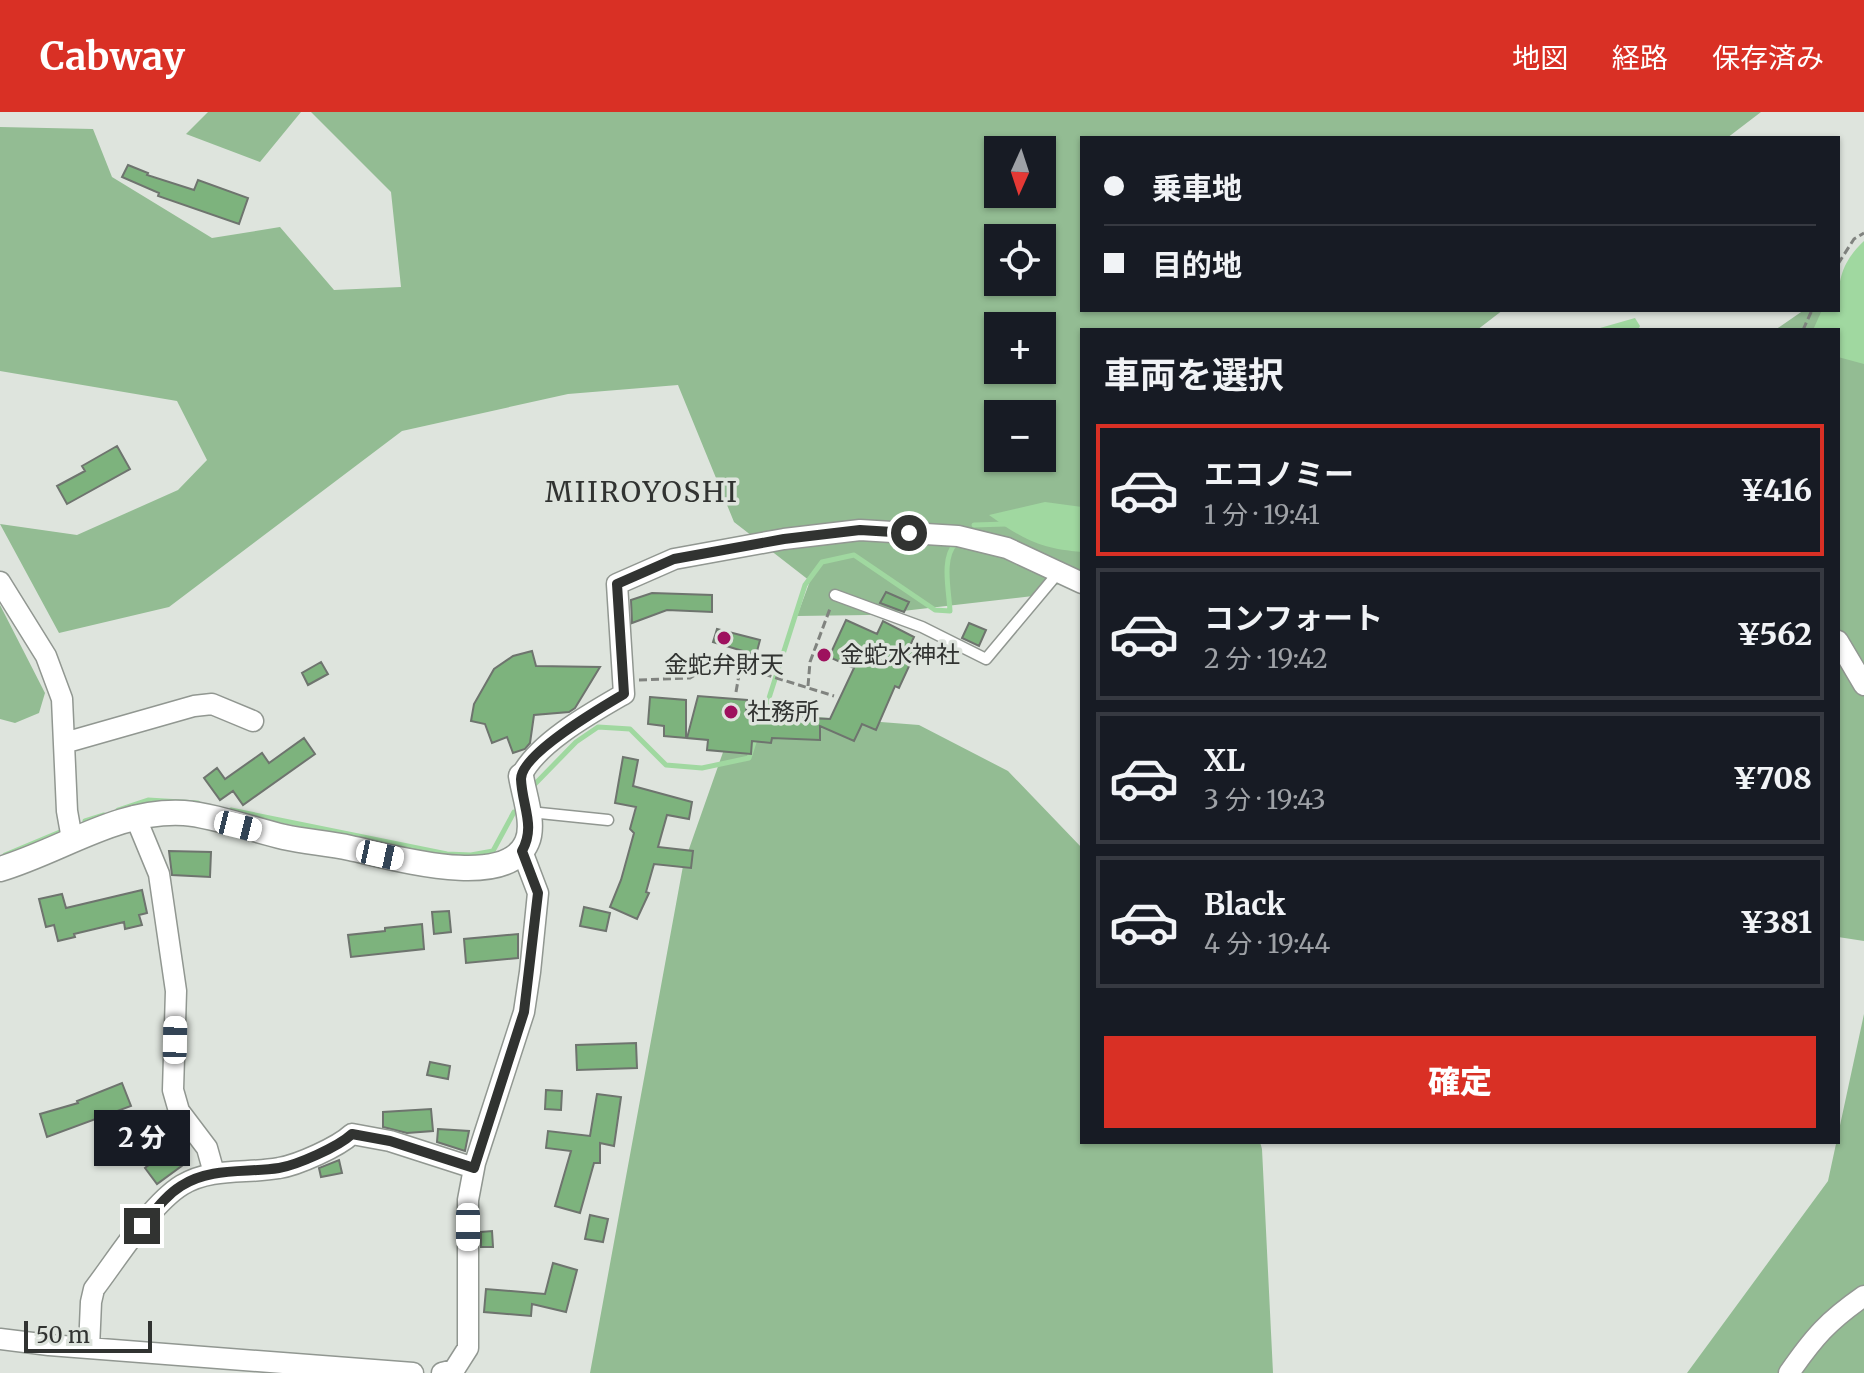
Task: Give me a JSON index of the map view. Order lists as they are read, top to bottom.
{
  "districts": ["MIIROYOSHI"],
  "places": ["金蛇弁財天", "金蛇水神社", "社務所"],
  "scale_bar": "50 m",
  "north": "bottom",
  "page": {
    "header": "Cabway",
    "nav": ["地図", "経路", "保存済み"],
    "map_buttons": ["+", "−"],
    "banner": ["乗車地", "目的地"],
    "heading": "車両を選択",
    "list": [
      {
        "name": "エコノミー",
        "note": "1 分 · 19:41",
        "value": "¥416"
      },
      {
        "name": "コンフォート",
        "note": "2 分 · 19:42",
        "value": "¥562"
      },
      {
        "name": "XL",
        "note": "3 分 · 19:43",
        "value": "¥708"
      },
      {
        "name": "Black",
        "note": "4 分 · 19:44",
        "value": "¥381"
      }
    ],
    "buttons": "確定",
    "bubble": "2 分",
    "scale": "50 m"
  }
}
